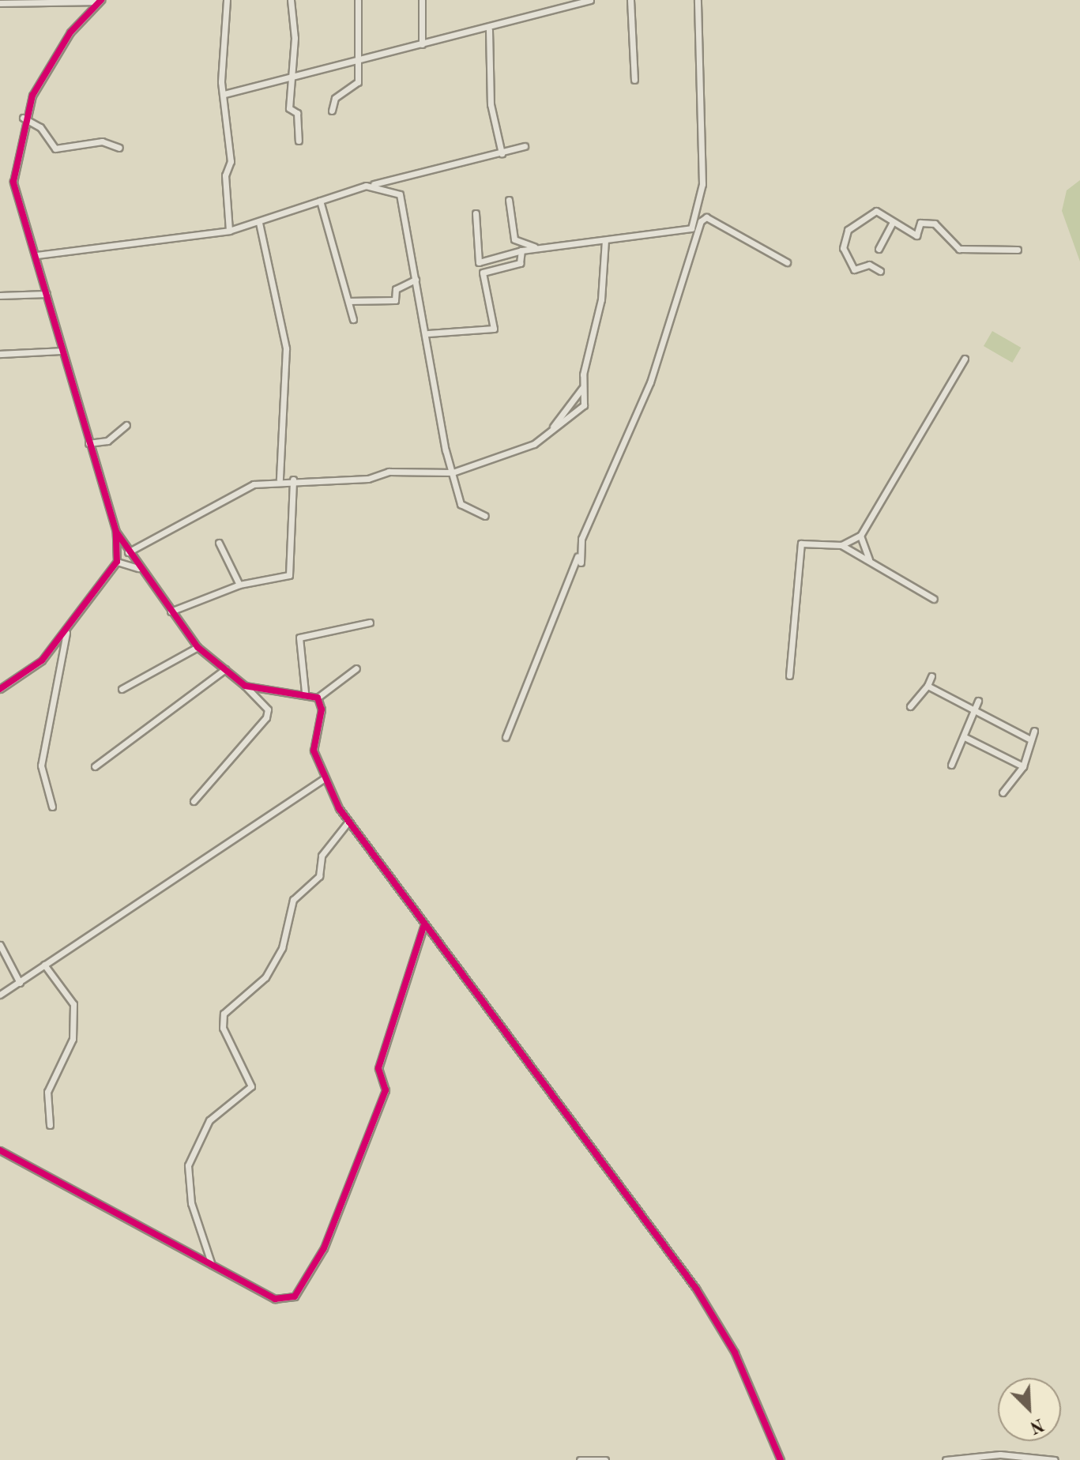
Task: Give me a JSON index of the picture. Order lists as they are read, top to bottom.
{
  "north": "bottom right"
}
